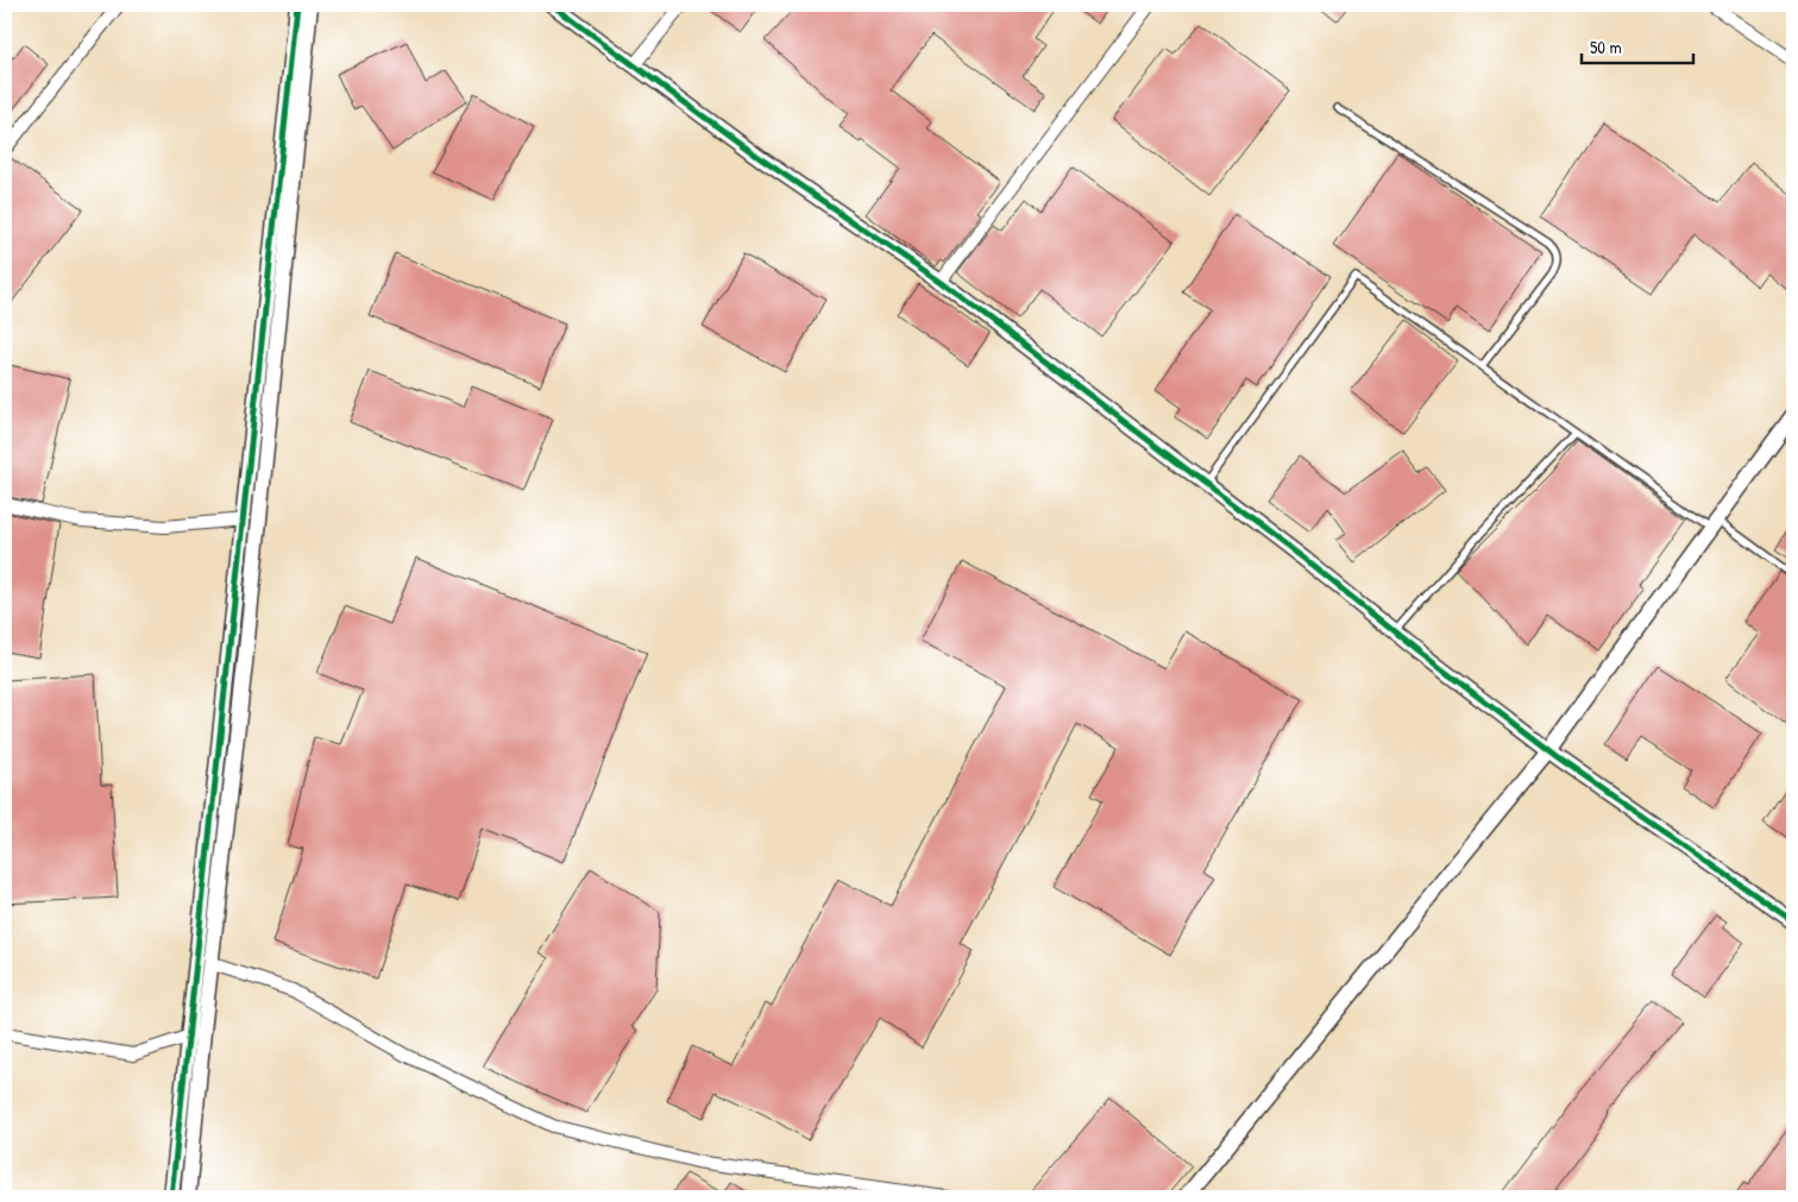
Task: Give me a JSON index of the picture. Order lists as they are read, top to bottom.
{
  "scale_bar": "50 m"
}
